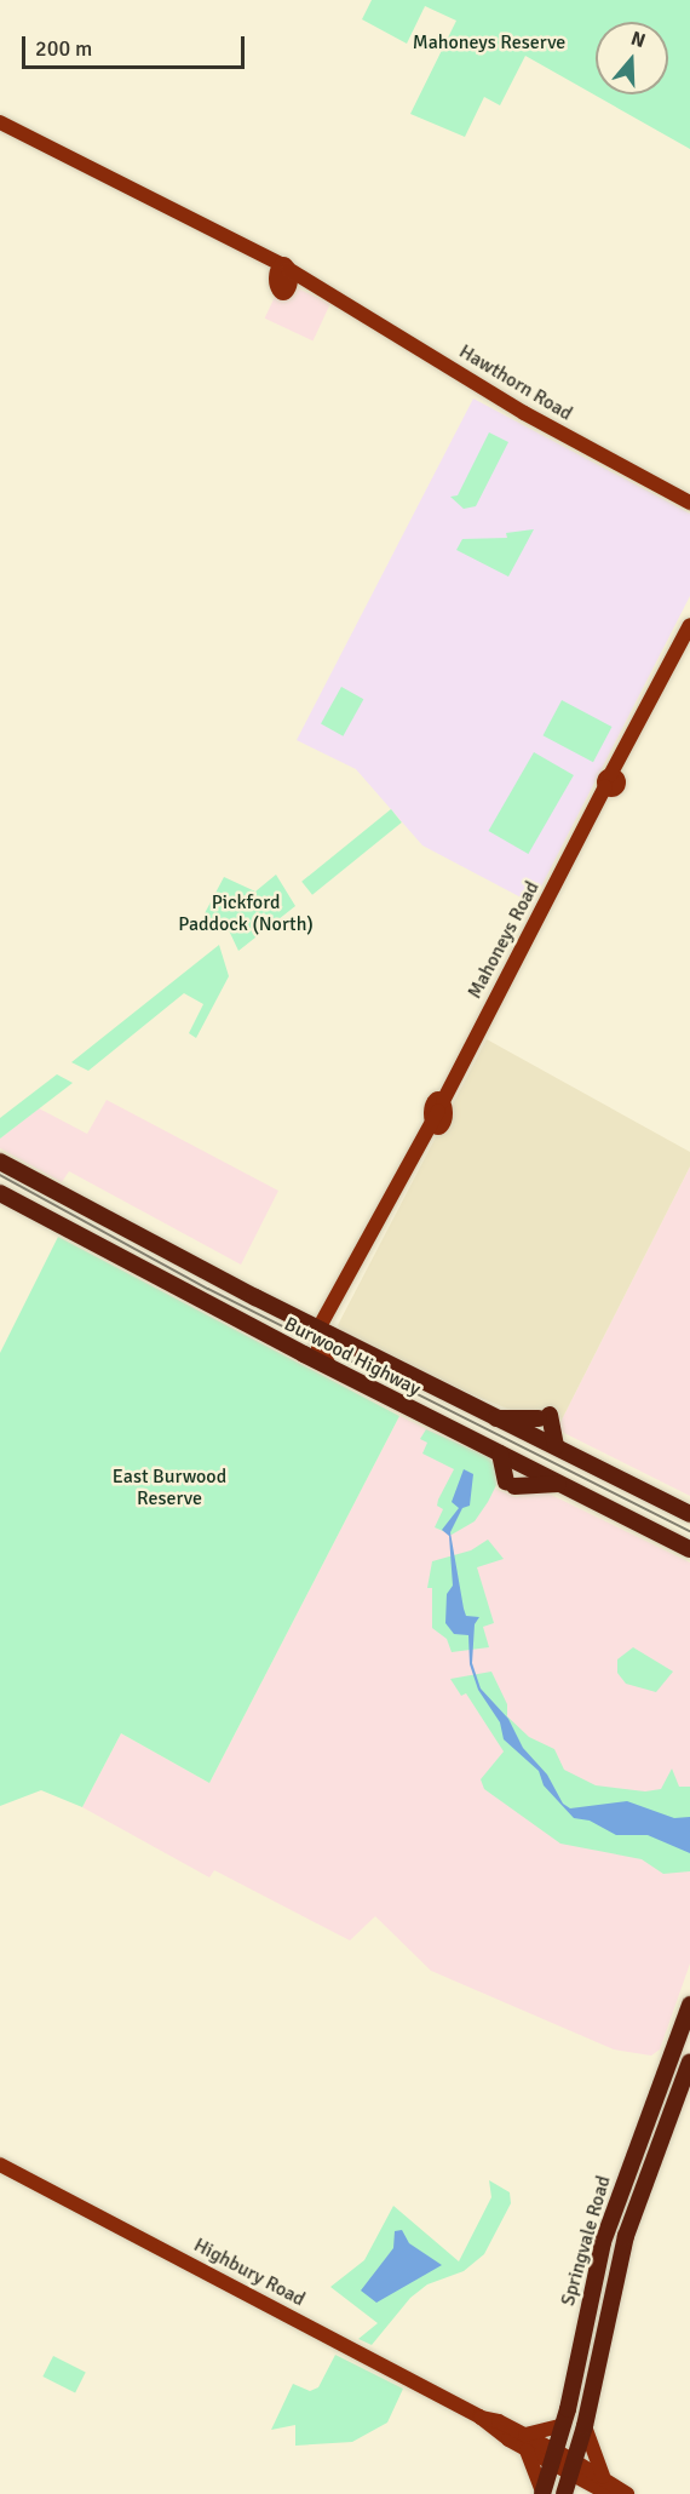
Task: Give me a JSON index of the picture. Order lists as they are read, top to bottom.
{
  "streets": {
    "highway": ["Burwood Highway", "Springvale Road"],
    "main road": ["Hawthorn Road", "Mahoneys Road", "Highbury Road"]
  },
  "crossings": [
    ["Mahoneys Road", "Burwood Highway"],
    ["Springvale Road", "Highbury Road"]
  ],
  "parks": ["Mahoneys Reserve", "Pickford Paddock (North)", "East Burwood Reserve"],
  "scale_bar": "200 m",
  "north": "top"
}
